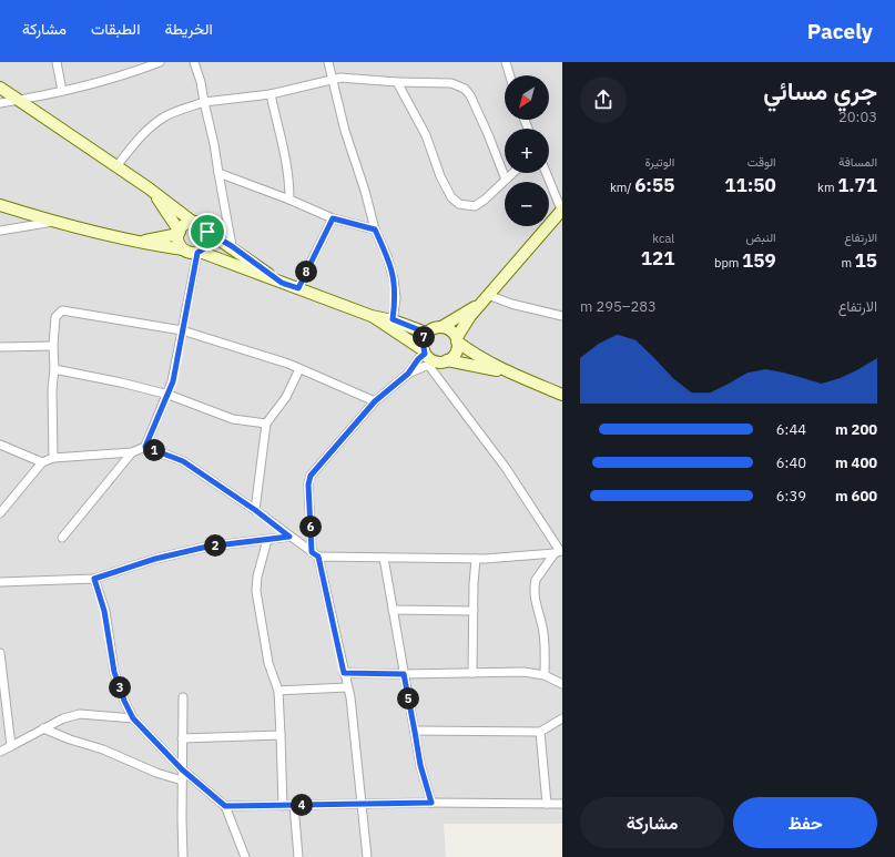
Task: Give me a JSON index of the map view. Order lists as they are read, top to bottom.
{
  "north": "bottom left",
  "page": {
    "header": "Pacely",
    "nav": ["الخريطة", "الطبقات", "مشاركة"],
    "heading": ["جري مسائي", "20:03"],
    "map_buttons": ["+", "−"],
    "stats": [
      ["المسافة", "1.71 km"],
      ["الوقت", "11:50"],
      ["الوتيرة", "6:55 /km"],
      ["الارتفاع", "15 m"],
      ["النبض", "159 bpm"],
      ["kcal", "121"]
    ],
    "pins": [
      "8",
      "7",
      "1",
      "6",
      "2",
      "3",
      "5",
      "4"
    ],
    "chart": ["الارتفاع", "283–295 m"],
    "list": [
      {
        "name": "200 m",
        "note": "6:44"
      },
      {
        "name": "400 m",
        "note": "6:40"
      },
      {
        "name": "600 m",
        "note": "6:39"
      }
    ],
    "buttons": ["حفظ", "مشاركة"]
  }
}
